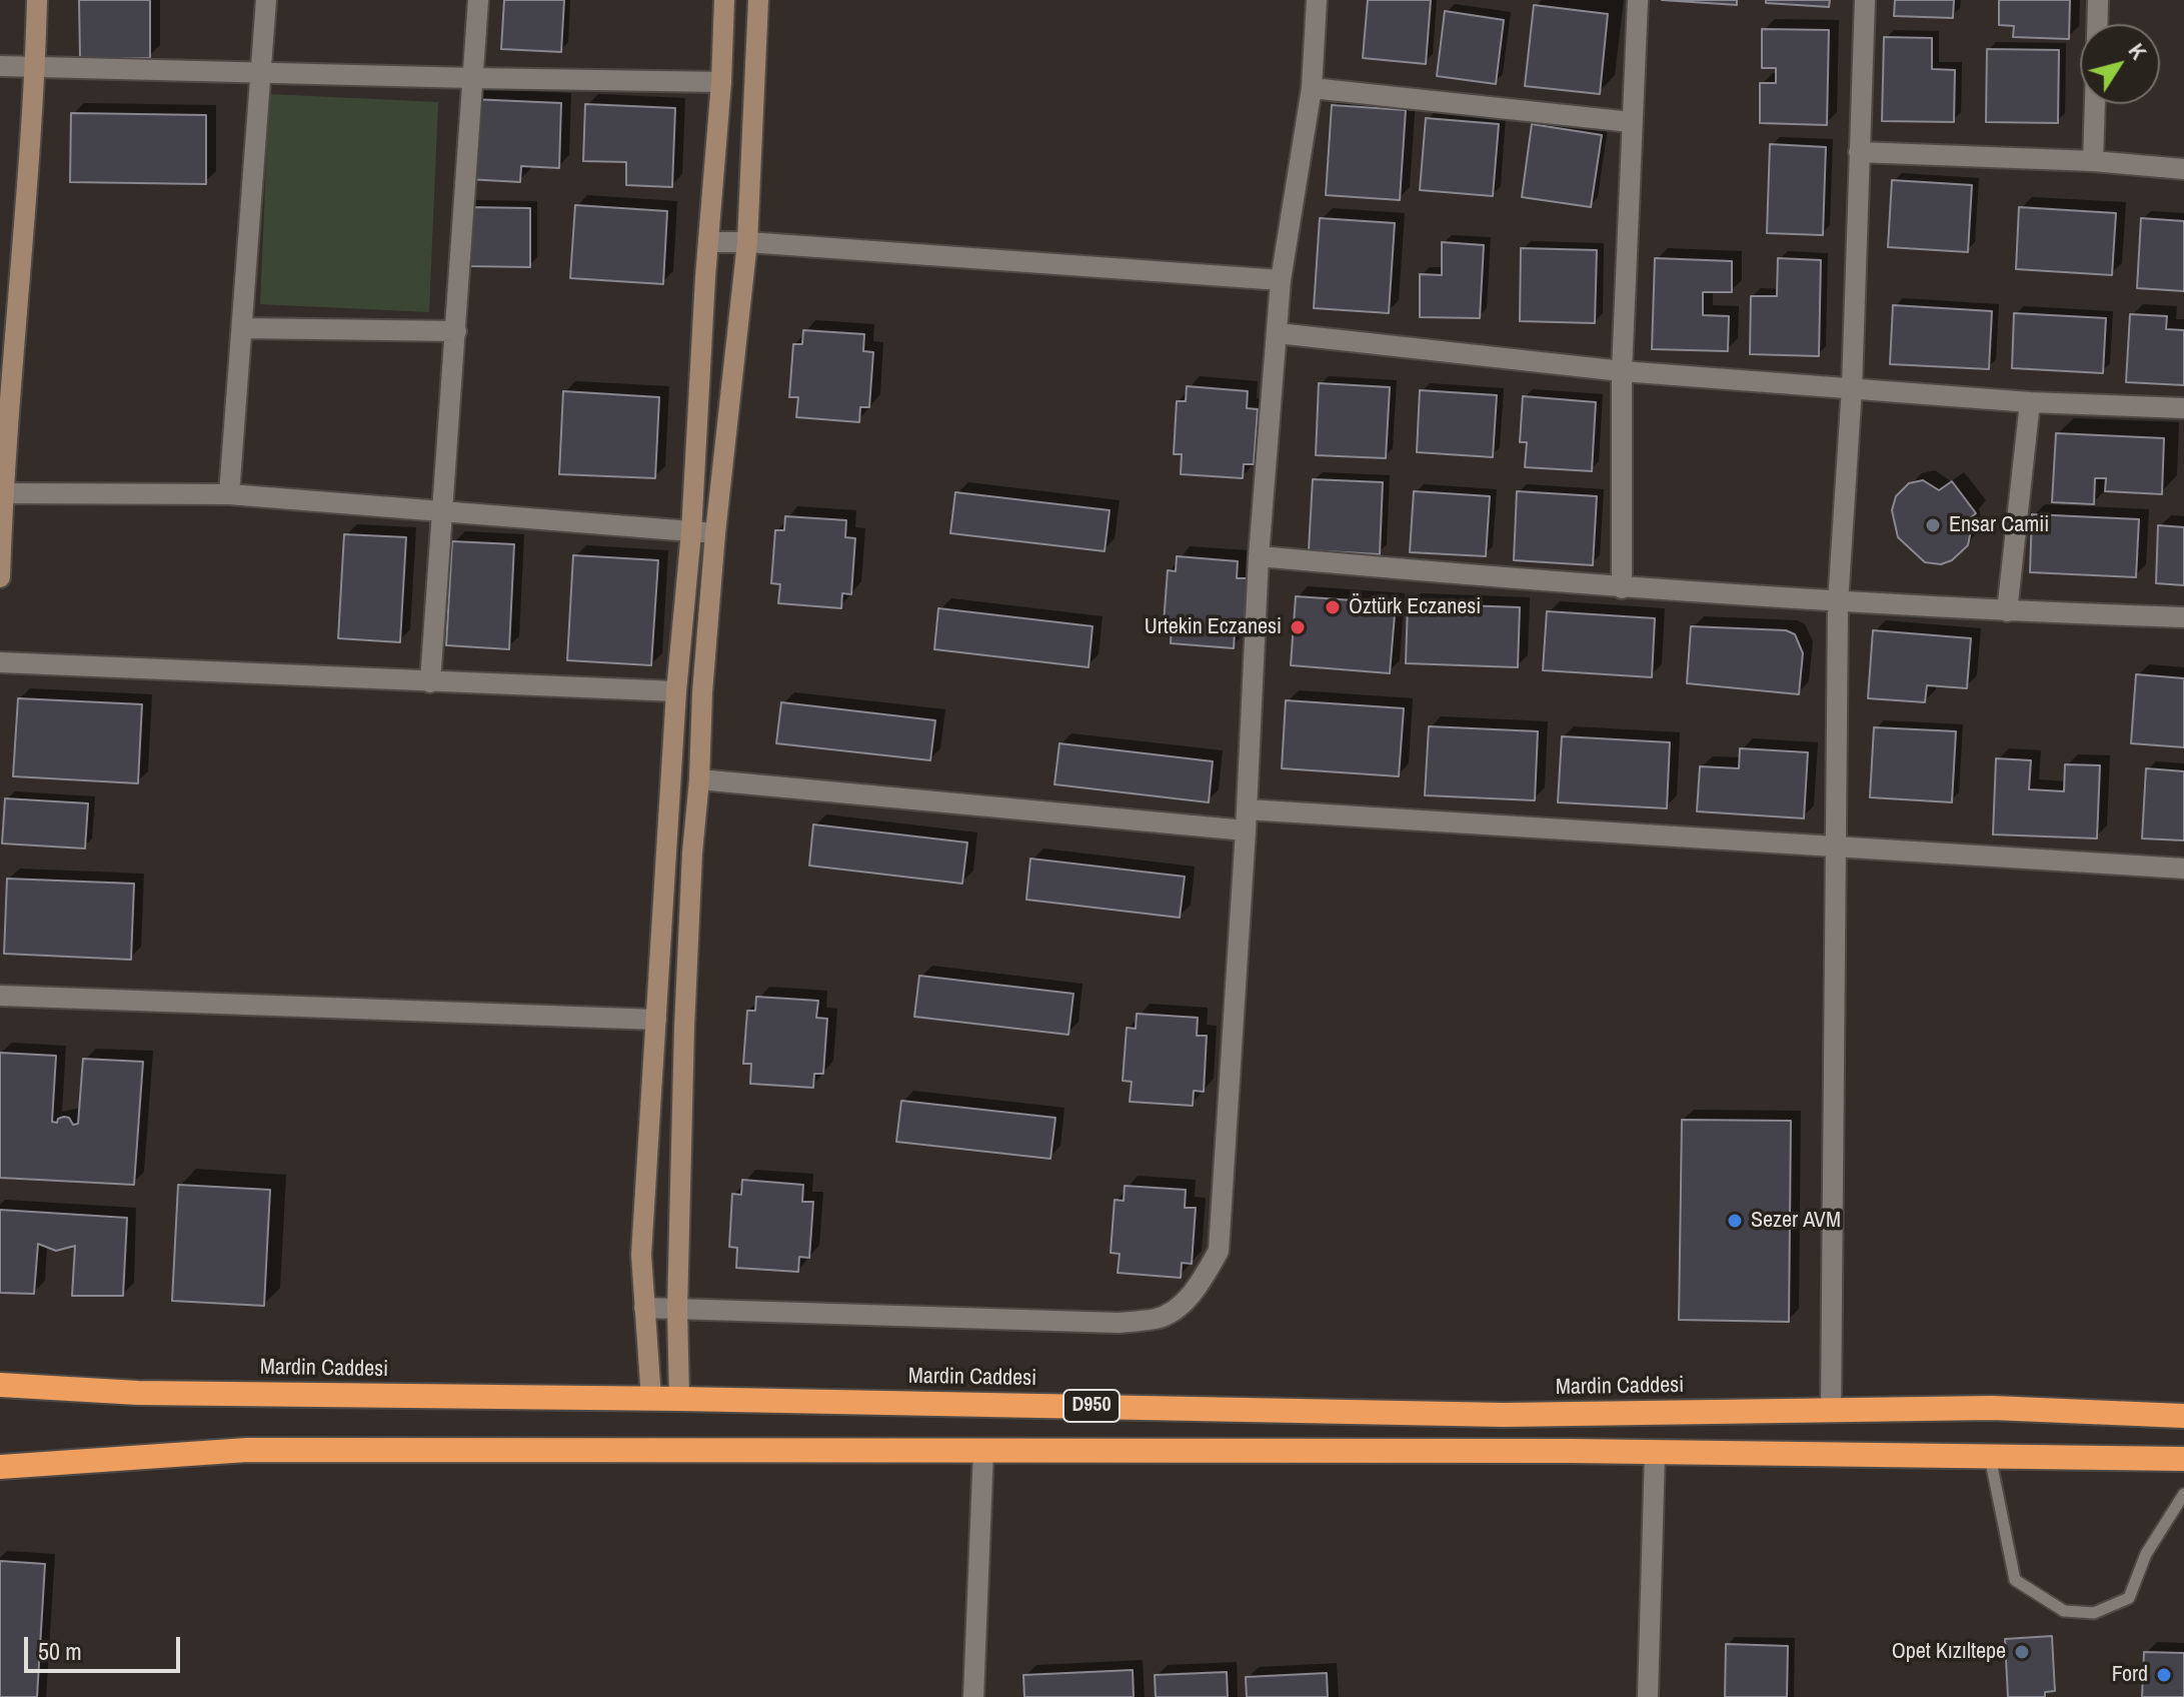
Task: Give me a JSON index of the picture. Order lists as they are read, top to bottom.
{
  "streets": {
    "highway": ["Mardin Caddesi", "D950"]
  },
  "places": [
    "Ensar Camii",
    "Öztürk Eczanesi",
    "Urtekin Eczanesi",
    "Sezer AVM",
    "Opet Kızıltepe",
    "Ford"
  ],
  "scale_bar": "50 m",
  "north": "top right"
}
